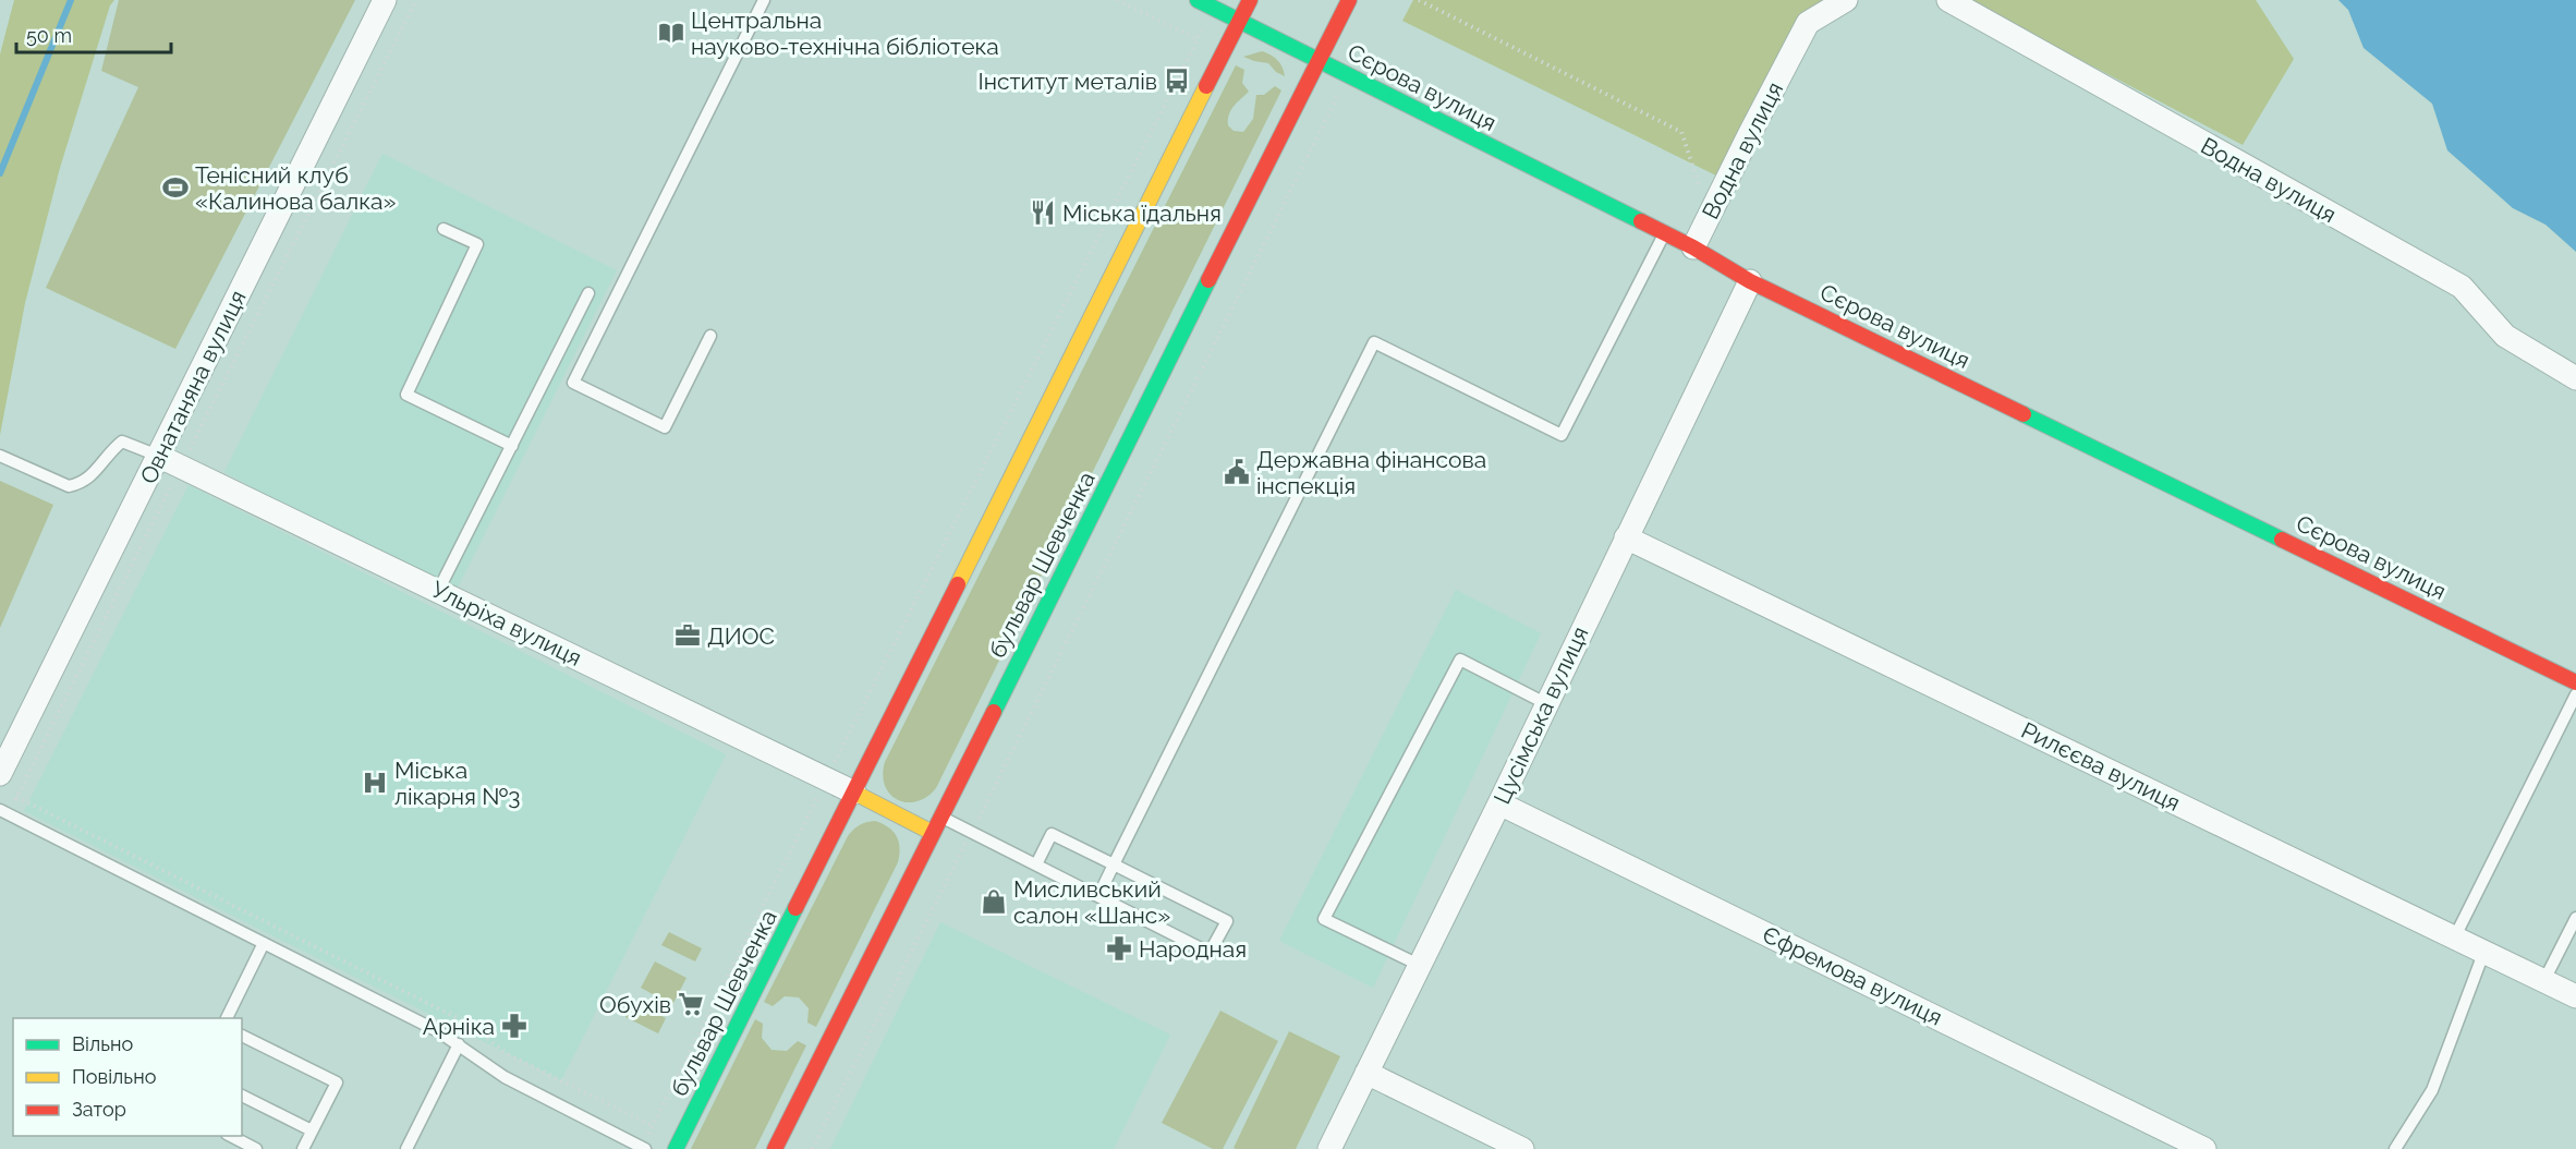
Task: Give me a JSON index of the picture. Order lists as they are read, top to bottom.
{
  "streets": {
    "main road": ["Сєрова вулиця", "бульвар Шевченка"],
    "street": [
      "Водна вулиця",
      "Овнатаняна вулиця",
      "Ульріха вулиця",
      "Цусімська вулиця",
      "Рилєєва вулиця",
      "Єфремова вулиця"
    ]
  },
  "crossings": [
    ["Сєрова вулиця", "Водна вулиця"],
    ["Сєрова вулиця", "бульвар Шевченка"],
    ["Сєрова вулиця", "Цусімська вулиця"],
    ["Овнатаняна вулиця", "Ульріха вулиця"],
    ["бульвар Шевченка", "Ульріха вулиця"],
    ["Цусімська вулиця", "Рилєєва вулиця"],
    ["Цусімська вулиця", "Єфремова вулиця"]
  ],
  "places": {
    "library": ["Центральна науково-технічна бібліотека"],
    "bus stop": ["Інститут металів"],
    "sports": ["Тенісний клуб «Калинова балка»"],
    "restaurant": ["Міська їдальня"],
    "public building": ["Державна фінансова інспекція"],
    "office": ["ДИОС"],
    "hospital": ["Міська лікарня №3"],
    "shop": ["Мисливський салон «Шанс»"],
    "pharmacy": ["Народная", "Арніка"],
    "supermarket": ["Обухів"]
  },
  "legend": ["Вільно", "Повільно", "Затор"],
  "scale_bar": "50 m"
}
